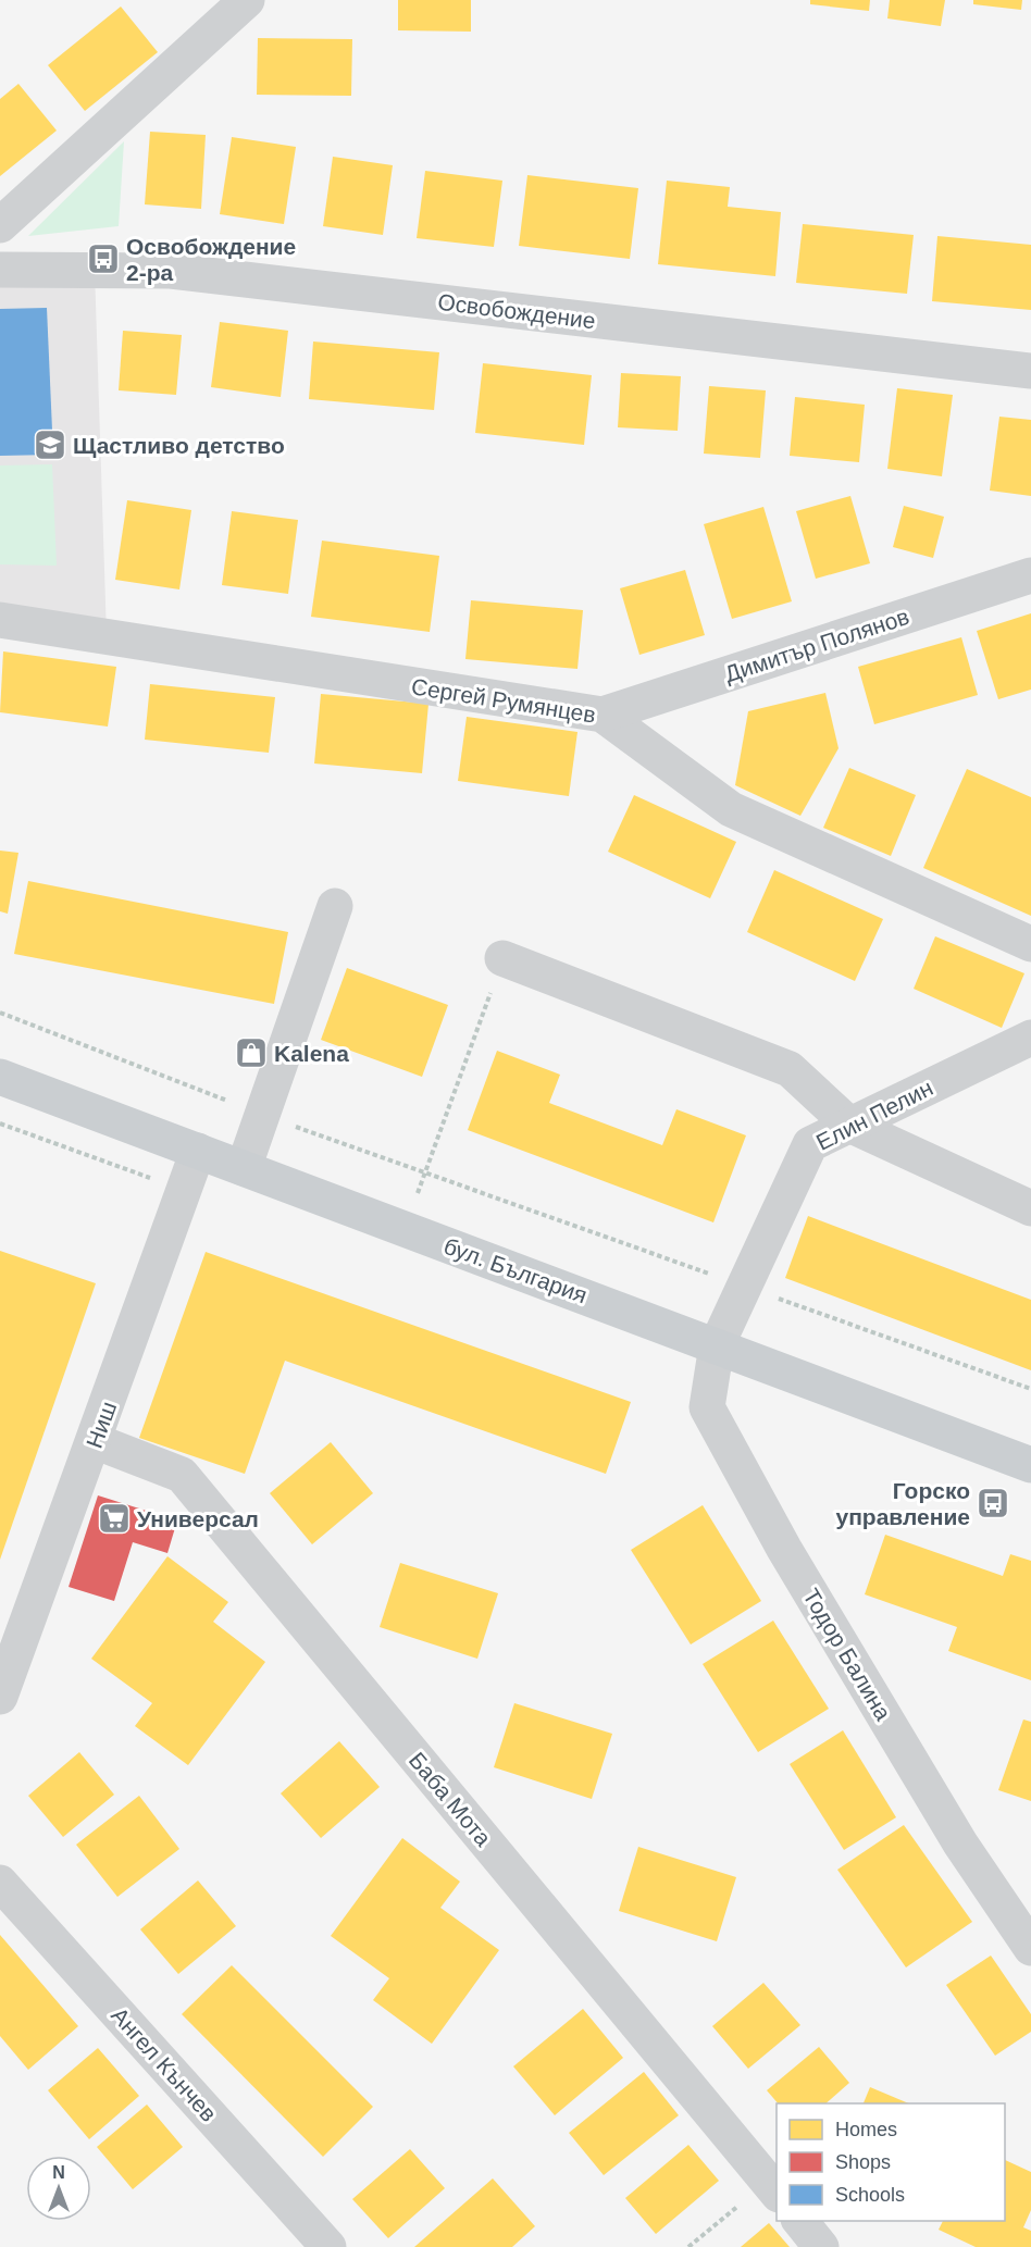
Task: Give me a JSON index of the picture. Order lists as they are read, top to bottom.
{
  "streets": {
    "main road": ["бул. България"],
    "street": [
      "Освобождение",
      "Димитър Полянов",
      "Сергей Румянцев",
      "Елин Пелин",
      "Ниш",
      "Тодор Балина",
      "Баба Мота",
      "Ангел Кънчев"
    ]
  },
  "crossings": [
    ["Димитър Полянов", "Сергей Румянцев"],
    ["Елин Пелин", "бул. България"],
    ["Елин Пелин", "Тодор Балина"],
    ["бул. България", "Ниш"],
    ["бул. България", "Тодор Балина"],
    ["Ниш", "Баба Мота"]
  ],
  "places": {
    "bus stop": ["Освобождение 2-ра", "Горско управление"],
    "school or university": ["Щастливо детство"],
    "shop": ["Kalena"],
    "supermarket": ["Универсал"]
  },
  "legend": ["Homes", "Shops", "Schools"],
  "north": "top"
}
